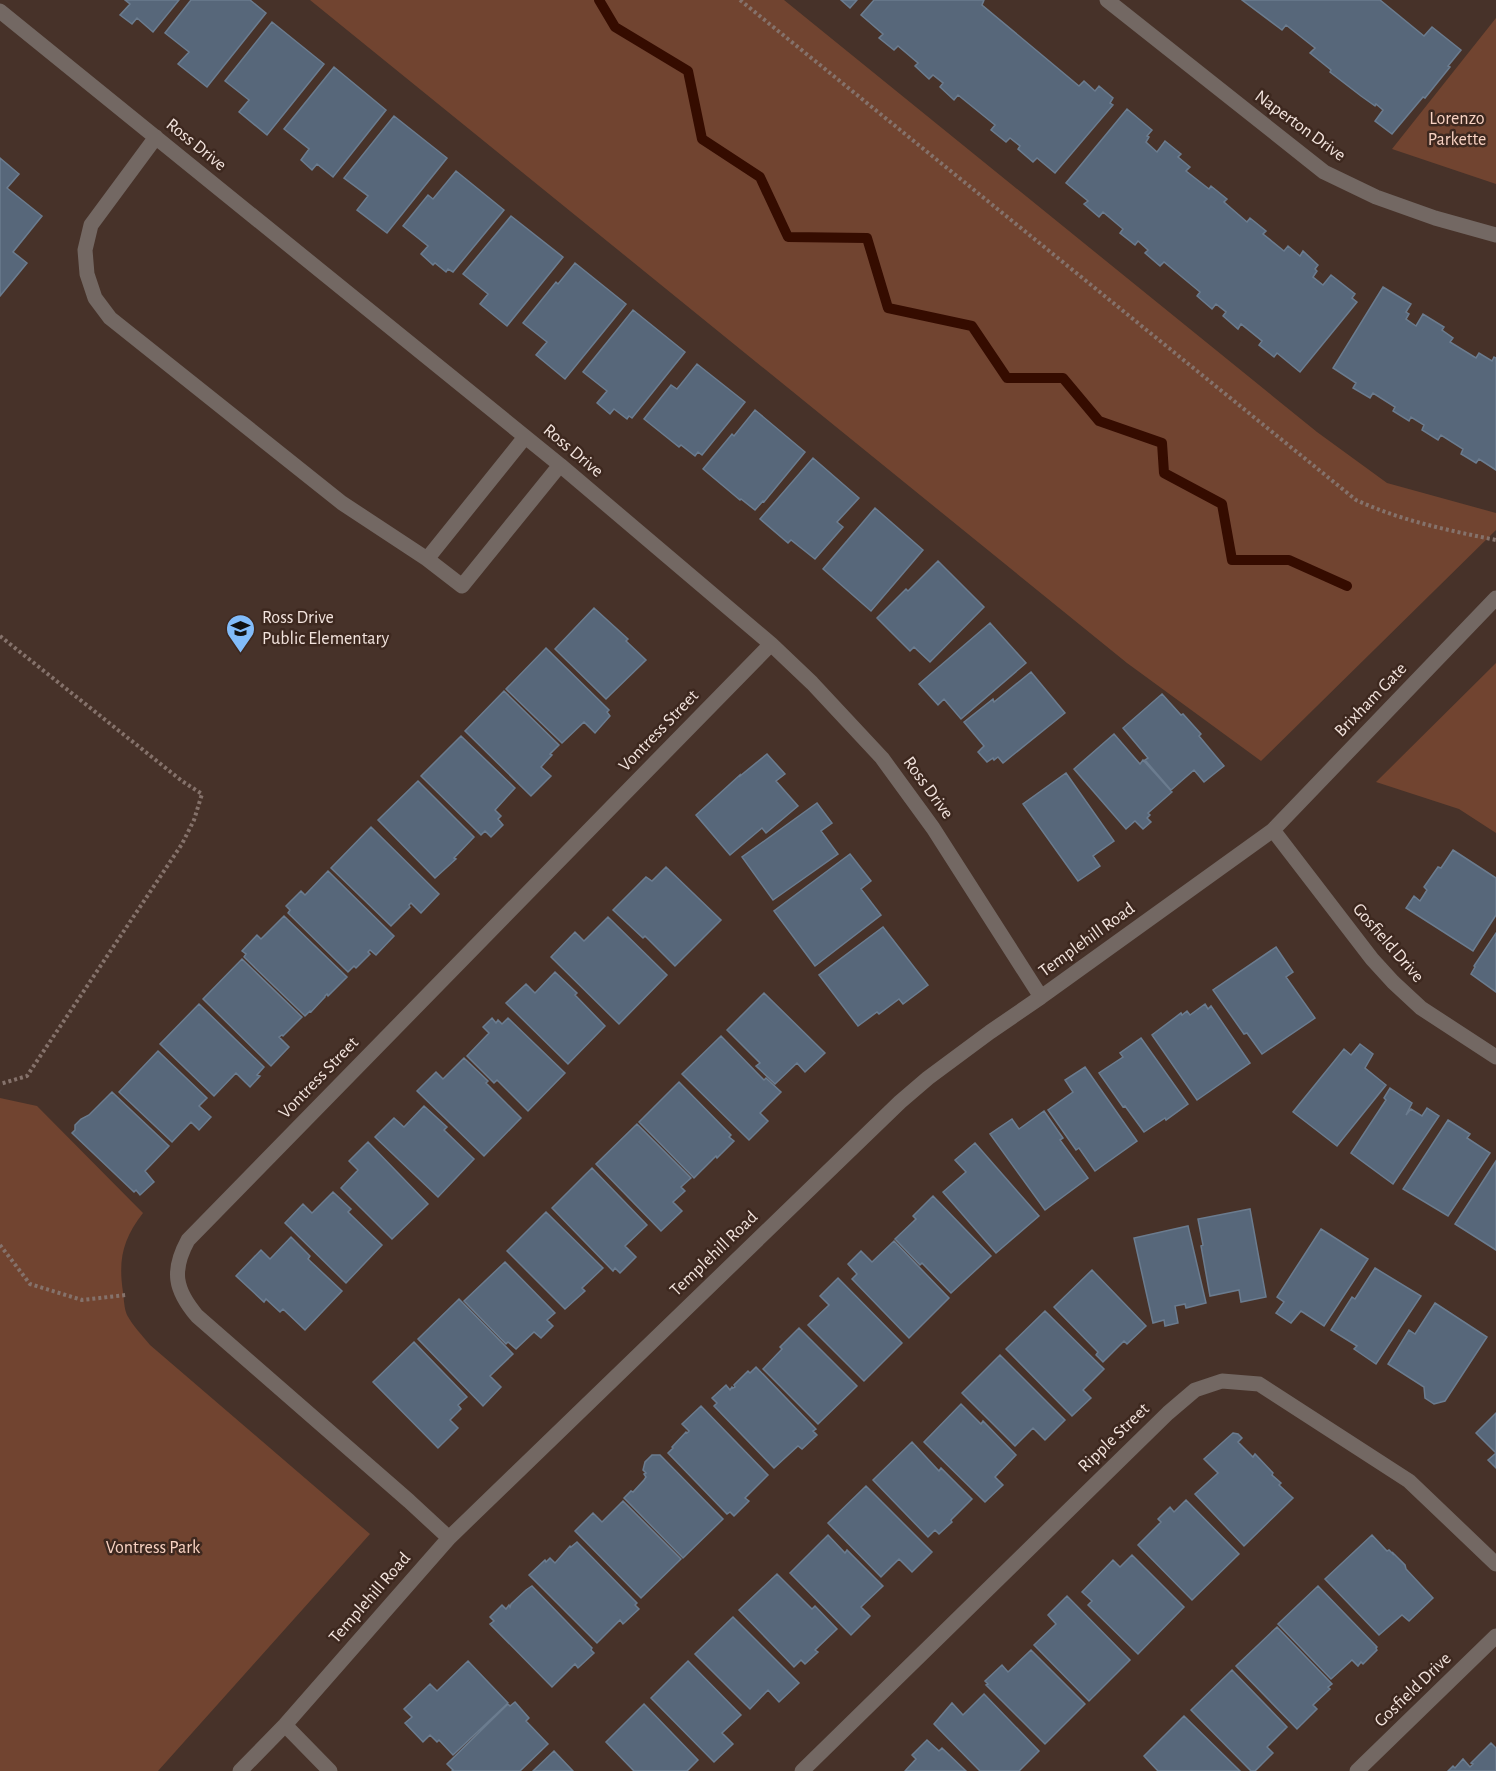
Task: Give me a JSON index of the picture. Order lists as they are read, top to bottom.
{
  "streets": {
    "street": [
      "Naperton Drive",
      "Ross Drive",
      "Brixham Gate",
      "Vontress Street",
      "Templehill Road",
      "Gosfield Drive",
      "Ripple Street"
    ]
  },
  "crossings": [
    ["Ross Drive", "Vontress Street"],
    ["Ross Drive", "Templehill Road"],
    ["Brixham Gate", "Templehill Road"],
    ["Brixham Gate", "Gosfield Drive"],
    ["Vontress Street", "Templehill Road"],
    ["Templehill Road", "Gosfield Drive"]
  ],
  "parks": ["Lorenzo Parkette", "Vontress Park"],
  "places": {
    "school or university": ["Ross Drive Public Elementary"]
  }
}
